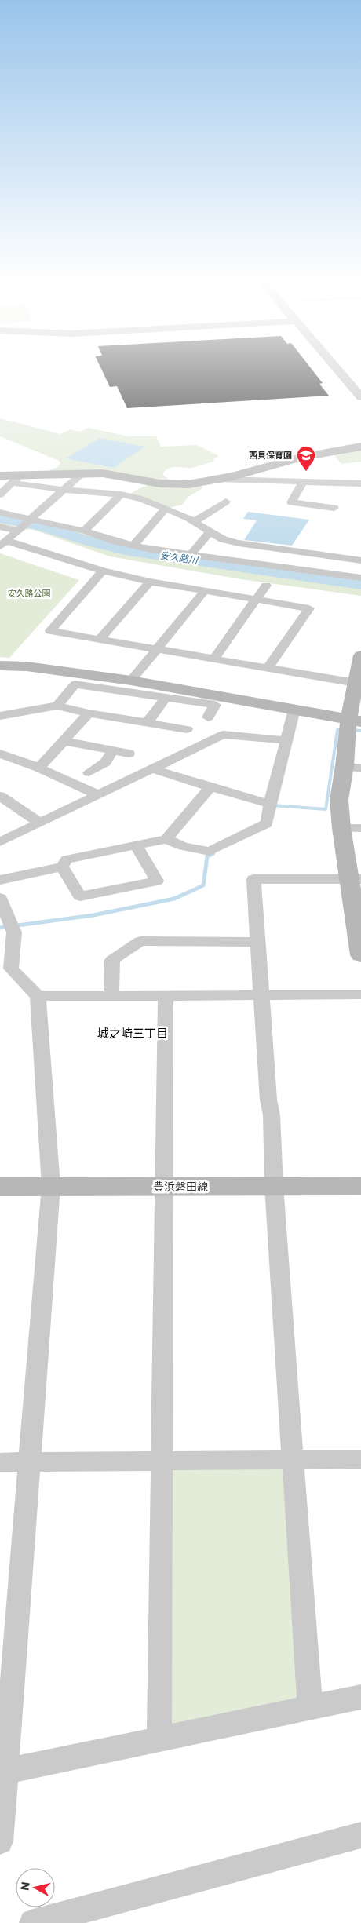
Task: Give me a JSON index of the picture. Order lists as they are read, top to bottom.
{
  "streets": {
    "street": ["豊浜磐田線"]
  },
  "districts": ["城之崎三丁目"],
  "water": ["安久路川"],
  "parks": ["安久路公園"],
  "places": {
    "school or university": ["西貝保育園"]
  },
  "north": "left"
}
